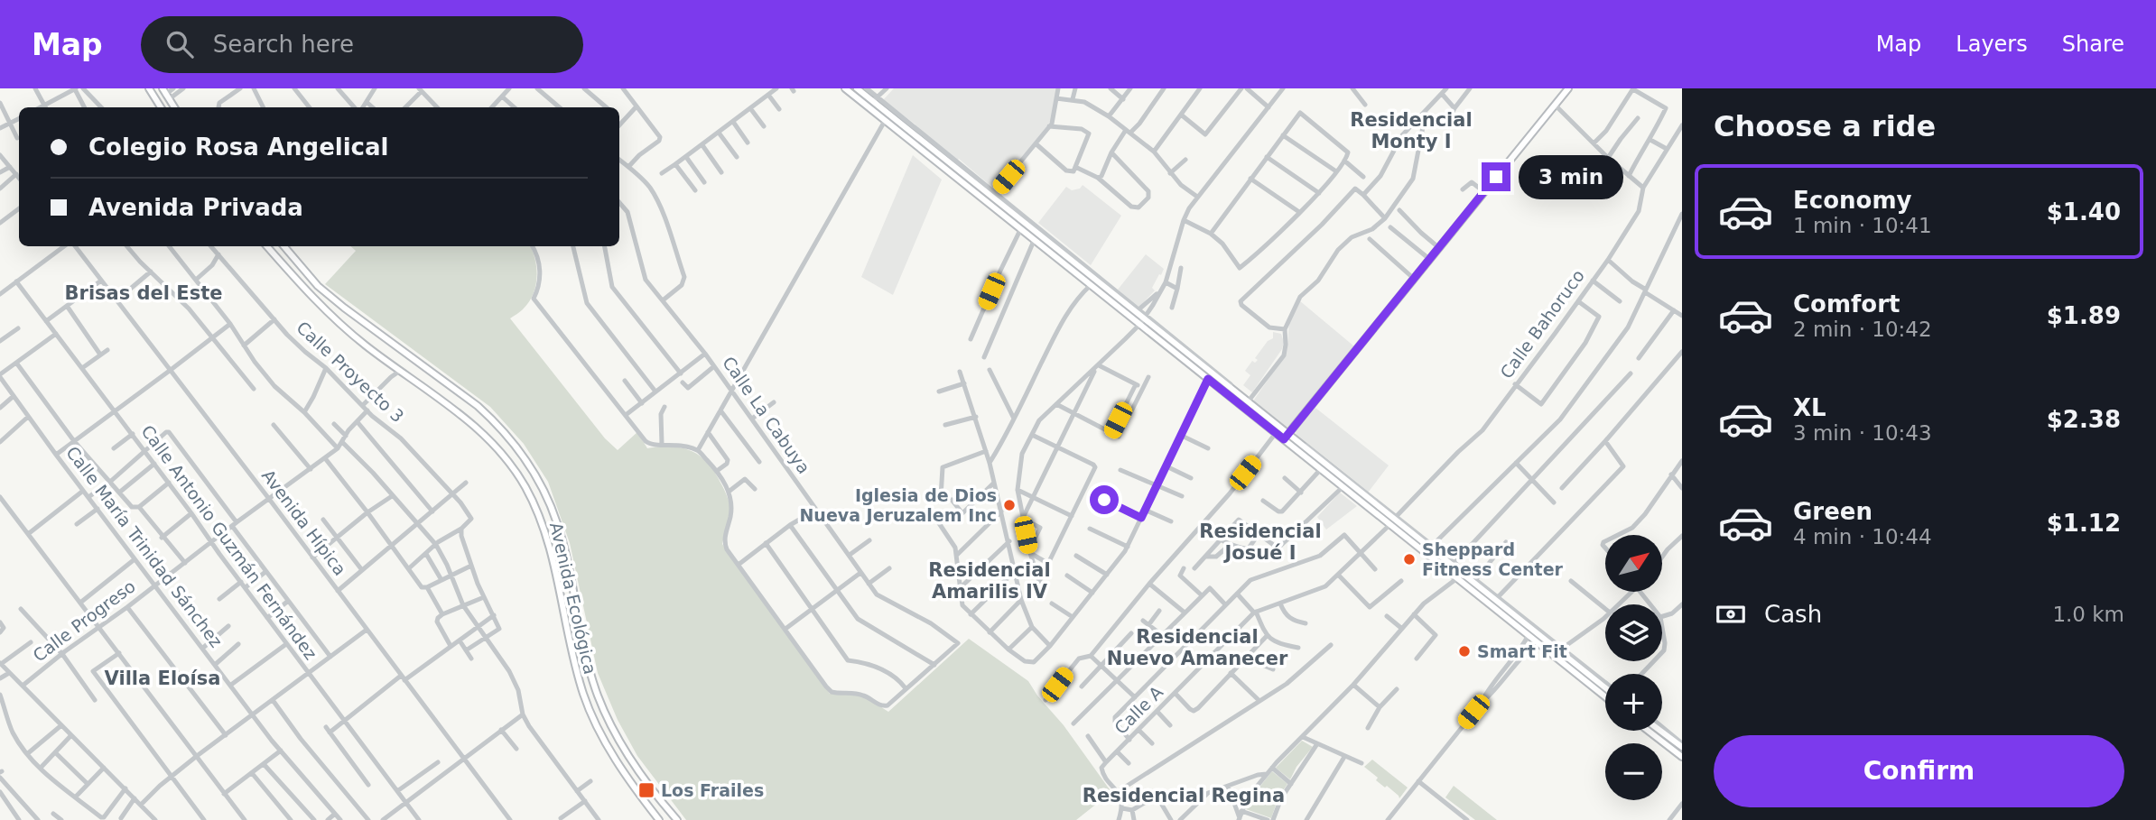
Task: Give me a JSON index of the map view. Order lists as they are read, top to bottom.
{
  "streets": {
    "main road": ["Avenida Ecológica"],
    "street": [
      "Calle Bahoruco",
      "Calle Proyecto 3",
      "Calle La Cabuya",
      "Avenida Hípica",
      "Calle Antonio Guzmán Fernández",
      "Calle María Trinidad Sánchez",
      "Calle Progreso",
      "Calle A"
    ]
  },
  "crossings": [
    ["Calle Proyecto 3", "Calle Progreso"],
    ["Avenida Hípica", "Calle Progreso"],
    ["Calle Antonio Guzmán Fernández", "Calle Progreso"],
    ["Calle María Trinidad Sánchez", "Calle Progreso"]
  ],
  "districts": [
    "Residencial Monty I",
    "Brisas del Este",
    "Residencial Josué I",
    "Residencial Amarilis IV",
    "Residencial Nuevo Amanecer",
    "Villa Eloísa",
    "Residencial Regina"
  ],
  "places": {
    "other": ["Iglesia de Dios Nueva Jeruzalem Inc", "Sheppard Fitness Center", "Smart Fit"],
    "transit": ["Los Frailes"]
  },
  "north": "top right",
  "page": {
    "header": "Map",
    "search": "Search here",
    "nav": ["Map", "Layers", "Share"],
    "heading": "Choose a ride",
    "banner": ["Colegio Rosa Angelical", "Avenida Privada"],
    "bubble": "3 min",
    "list": [
      {
        "name": "Economy",
        "note": "1 min · 10:41",
        "value": "$1.40"
      },
      {
        "name": "Comfort",
        "note": "2 min · 10:42",
        "value": "$1.89"
      },
      {
        "name": "XL",
        "note": "3 min · 10:43",
        "value": "$2.38"
      },
      {
        "name": "Green",
        "note": "4 min · 10:44",
        "value": "$1.12"
      }
    ],
    "map_buttons": ["+", "−"],
    "pay": ["Cash", "1.0 km"],
    "buttons": "Confirm"
  }
}
